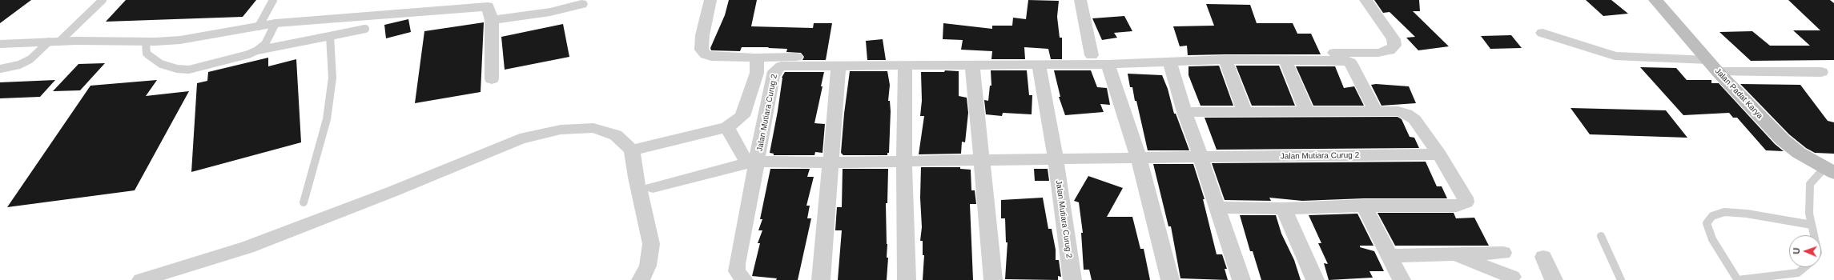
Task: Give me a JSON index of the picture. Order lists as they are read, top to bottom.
{
  "streets": {
    "street": ["Jalan Padat Karya", "Jalan Mutiara Curug 2"]
  },
  "north": "left"
}
